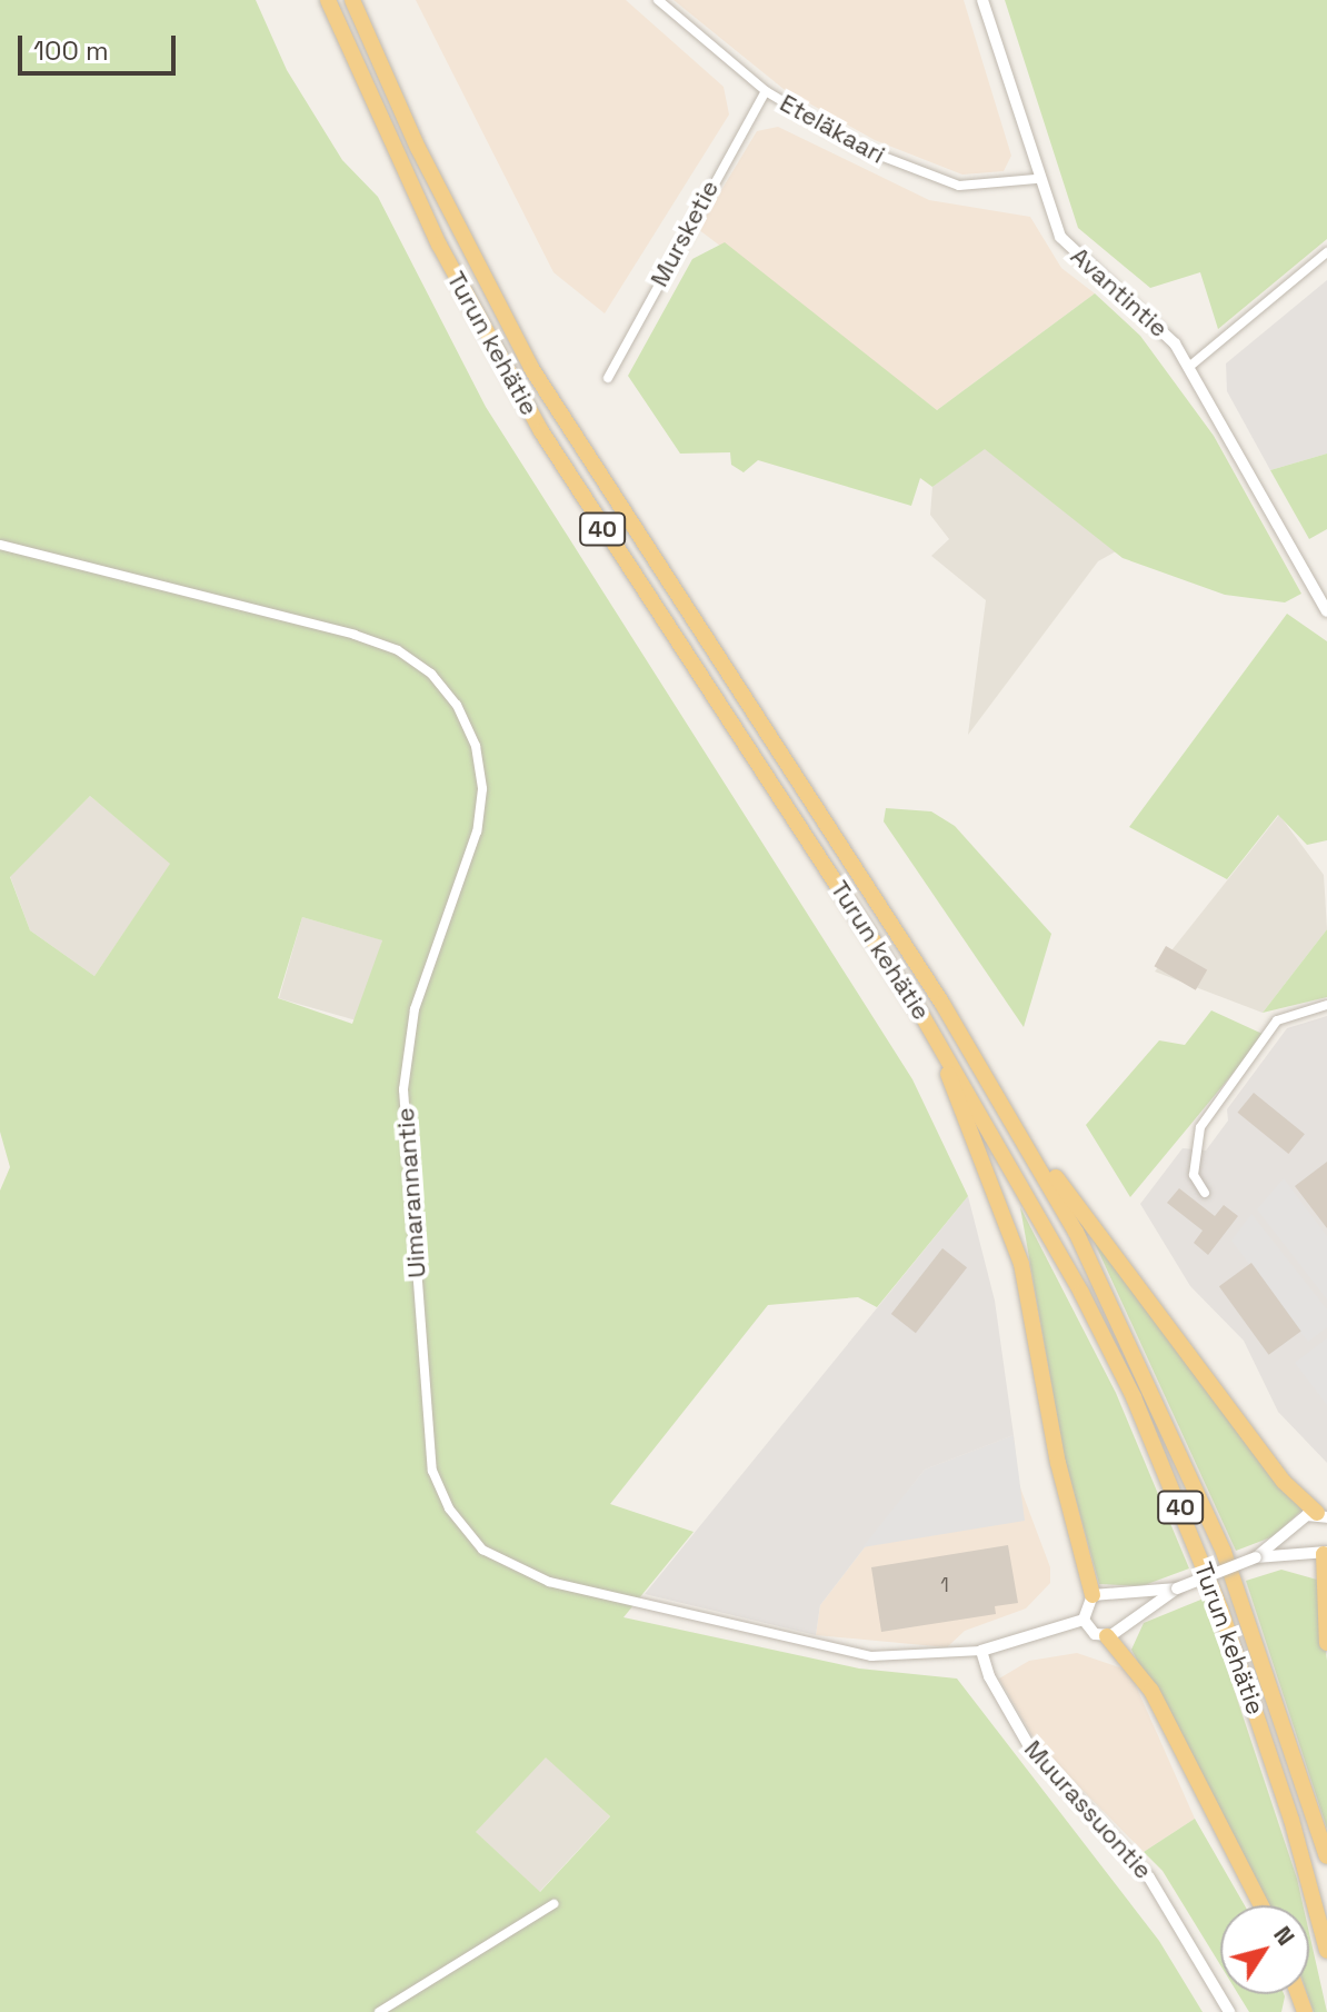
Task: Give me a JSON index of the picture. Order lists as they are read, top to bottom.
{
  "streets": {
    "highway": ["Turun kehätie", "40"],
    "street": [
      "Eteläkaari",
      "Mursketie",
      "Avantintie",
      "Uimarannantie",
      "Muurassuontie"
    ]
  },
  "crossings": [
    ["Eteläkaari", "Mursketie"],
    ["Eteläkaari", "Avantintie"],
    ["Uimarannantie", "Muurassuontie"]
  ],
  "house_numbers": ["1"],
  "scale_bar": "100 m",
  "north": "top right"
}
